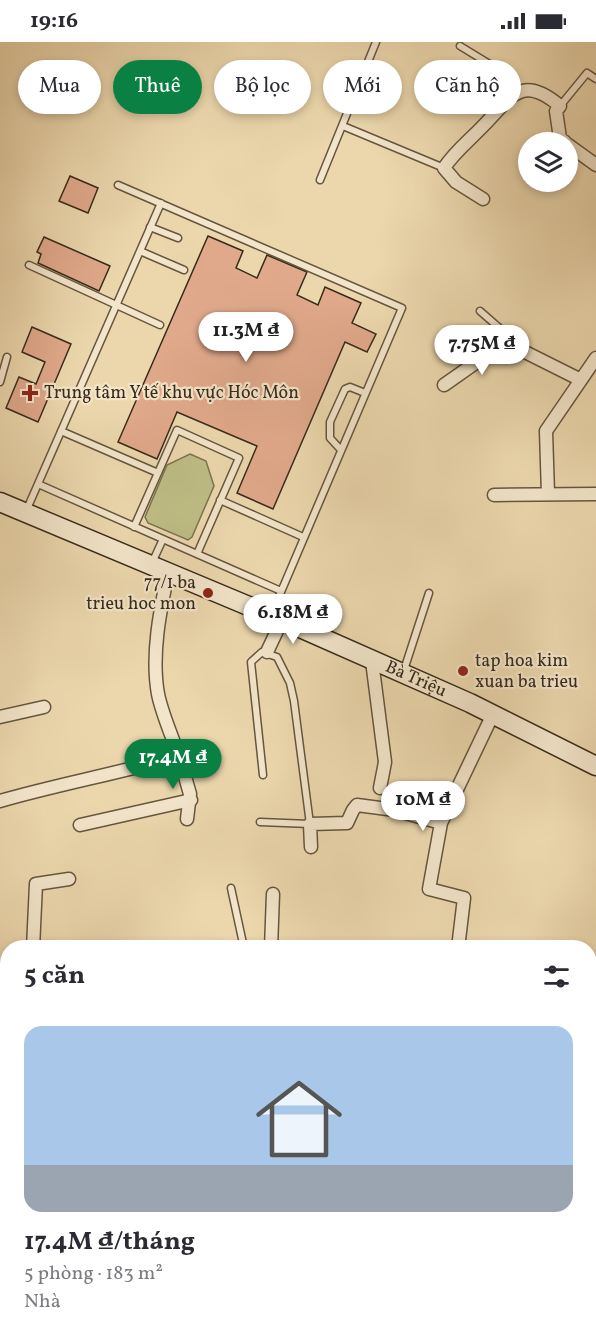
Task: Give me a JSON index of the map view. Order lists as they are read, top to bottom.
{
  "streets": {
    "street": ["Bà Triệu"]
  },
  "places": {
    "health": ["Trung tâm Y tế khu vực Hóc Môn"],
    "other": ["77/1 ba trieu hoc mon", "tap hoa kim xuan ba trieu"]
  },
  "page": {
    "status": "19:16",
    "chip": [
      "Mua",
      "Thuê",
      "Bộ lọc",
      "Mới",
      "Căn hộ"
    ],
    "price": [
      "11.3M ₫",
      "7.75M ₫",
      "6.18M ₫",
      "17.4M ₫",
      "10M ₫"
    ],
    "heading": "5 căn",
    "list": [
      {
        "name": "17.4M ₫/tháng",
        "note": "5 phòng · 183 m² · Nhà"
      }
    ]
  }
}
